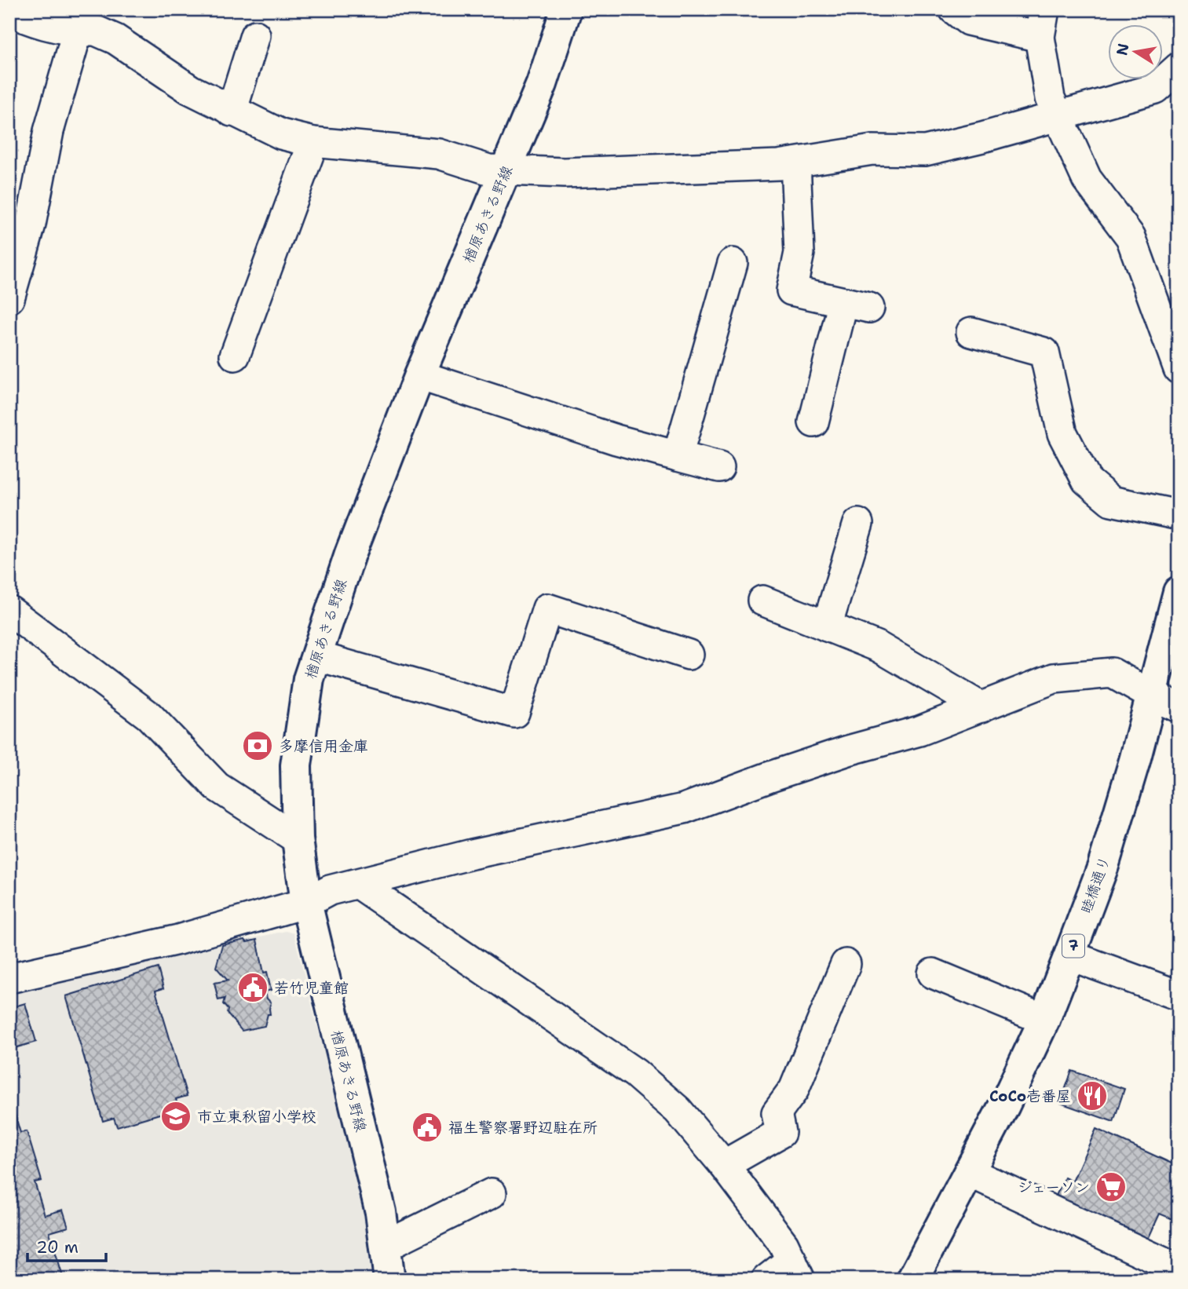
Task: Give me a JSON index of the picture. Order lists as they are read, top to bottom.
{
  "streets": {
    "main road": ["楢原あきる野線", "睦橋通り", "7"]
  },
  "places": {
    "bank": ["多摩信用金庫"],
    "public building": ["若竹児童館", "福生警察署野辺駐在所"],
    "restaurant": ["CoCo壱番屋"],
    "school or university": ["市立東秋留小学校"],
    "supermarket": ["ジェーソン"]
  },
  "scale_bar": "20 m",
  "north": "left"
}
